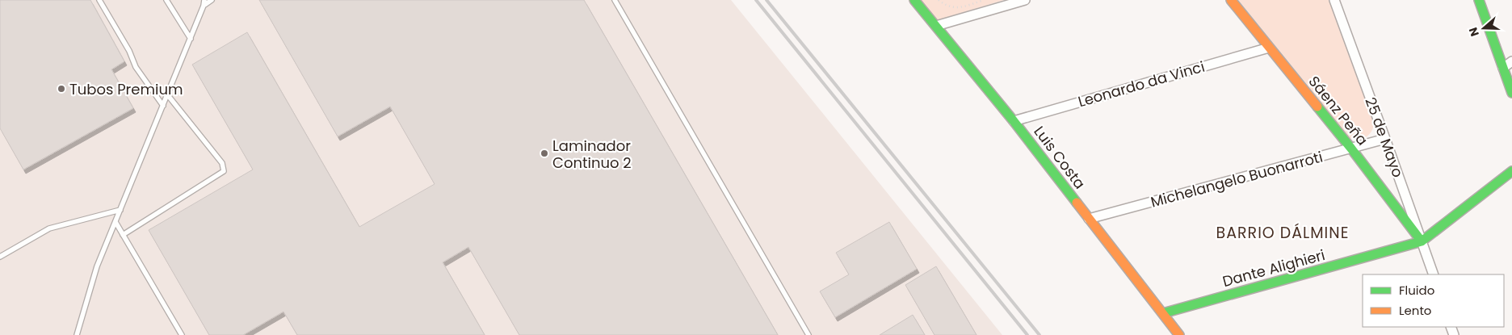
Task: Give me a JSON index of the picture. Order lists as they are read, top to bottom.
{
  "streets": {
    "street": [
      "Leonardo da Vinci",
      "Sáenz Peña",
      "25 de Mayo",
      "Luis Costa",
      "Michelangelo Buonarroti",
      "Dante Alighieri"
    ]
  },
  "crossings": [
    ["Leonardo da Vinci", "Sáenz Peña"],
    ["Leonardo da Vinci", "Luis Costa"],
    ["Sáenz Peña", "25 de Mayo"],
    ["Sáenz Peña", "Michelangelo Buonarroti"],
    ["Sáenz Peña", "Dante Alighieri"],
    ["25 de Mayo", "Michelangelo Buonarroti"],
    ["25 de Mayo", "Dante Alighieri"],
    ["Luis Costa", "Michelangelo Buonarroti"],
    ["Luis Costa", "Dante Alighieri"]
  ],
  "districts": ["BARRIO DÁLMINE"],
  "places": ["Tubos Premium", "Laminador Continuo 2"],
  "legend": ["Fluido", "Lento"],
  "north": "left"
}
